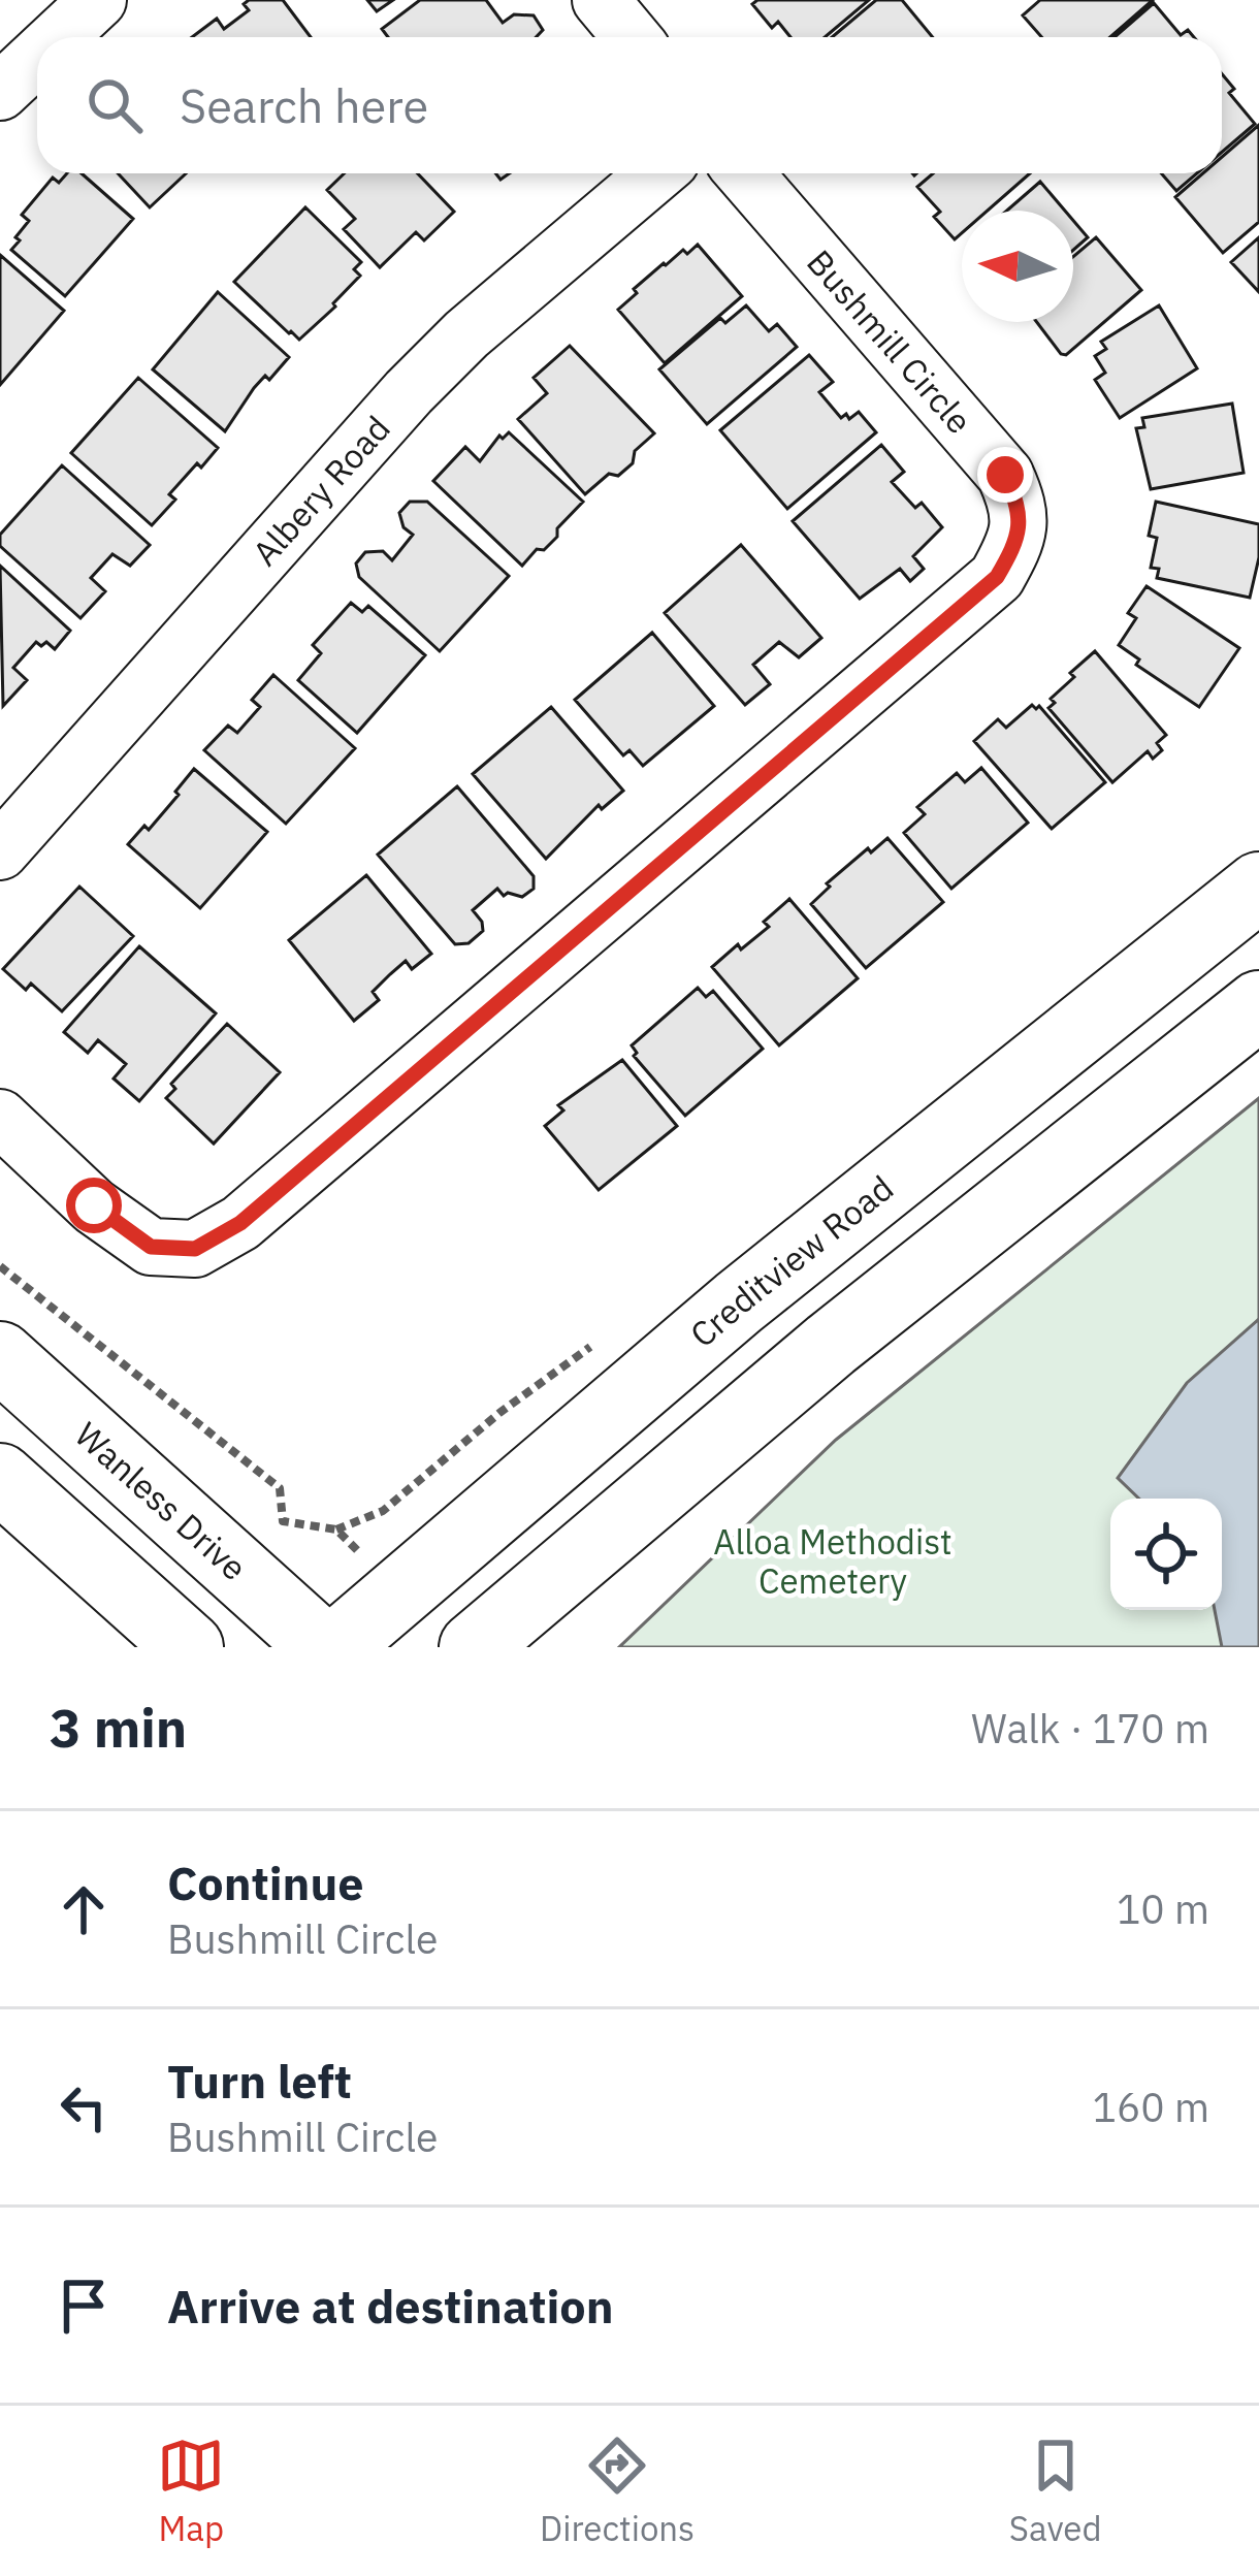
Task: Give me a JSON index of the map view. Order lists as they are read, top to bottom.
{
  "streets": {
    "main road": ["Creditview Road", "Wanless Drive"],
    "street": ["Bushmill Circle", "Albery Road"]
  },
  "parks": ["Alloa Methodist Cemetery"],
  "north": "left",
  "page": {
    "search": "Search here",
    "heading": ["3 min", "Walk · 170 m"],
    "list": [
      ["Continue", "Bushmill Circle", "10 m"],
      ["Turn left", "Bushmill Circle", "160 m"],
      "Arrive at destination"
    ],
    "nav": ["Map", "Directions", "Saved"]
  }
}
